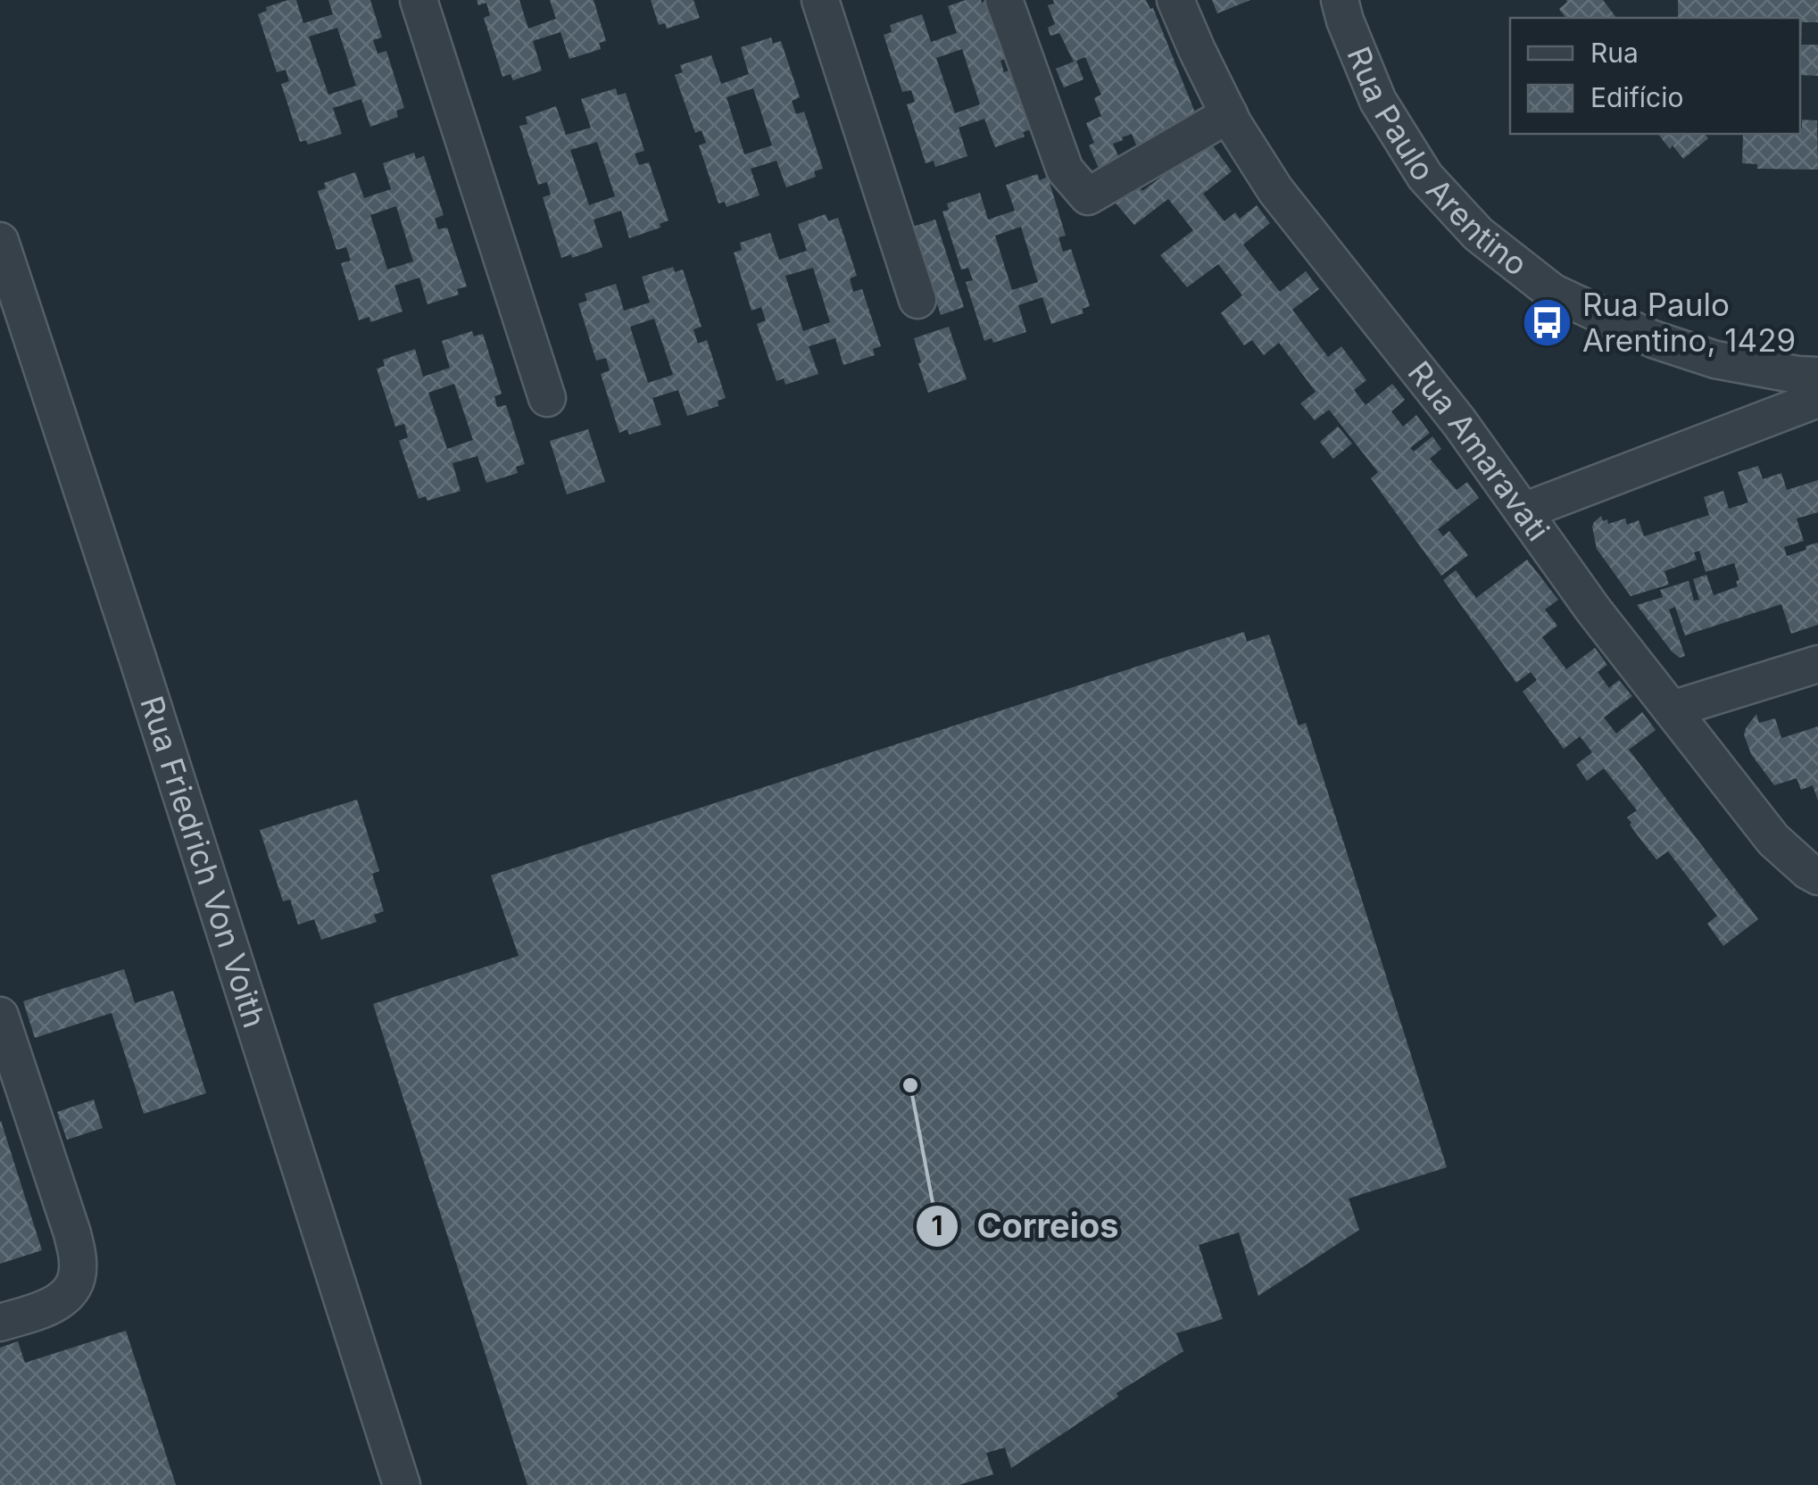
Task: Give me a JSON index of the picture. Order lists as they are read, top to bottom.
{
  "streets": {
    "street": ["Rua Paulo Arentino", "Rua Amaravati", "Rua Friedrich Von Voith"]
  },
  "places": {
    "bus stop": ["Rua Paulo Arentino, 1429"],
    "other": ["Correios"]
  },
  "legend": ["Rua", "Edifício"]
}
